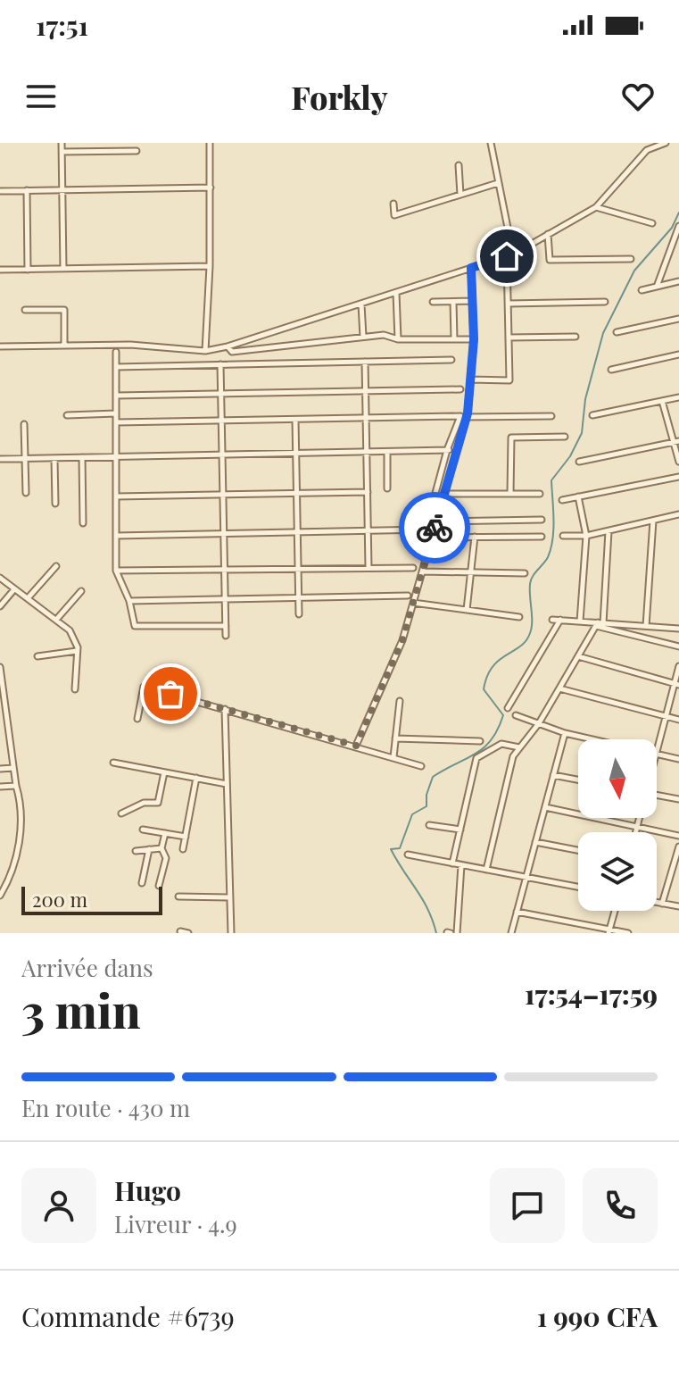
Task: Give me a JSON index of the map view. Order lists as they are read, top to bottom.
{
  "scale_bar": "200 m",
  "north": "bottom",
  "page": {
    "status": "17:51",
    "header": "Forkly",
    "scale": "200 m",
    "heading": ["3 min", "Arrivée dans", "17:54–17:59"],
    "panel": [
      "Hugo",
      "Livreur · 4.9",
      "Commande #6739",
      "1 990 CFA"
    ],
    "bar": "En route · 430 m"
  }
}
